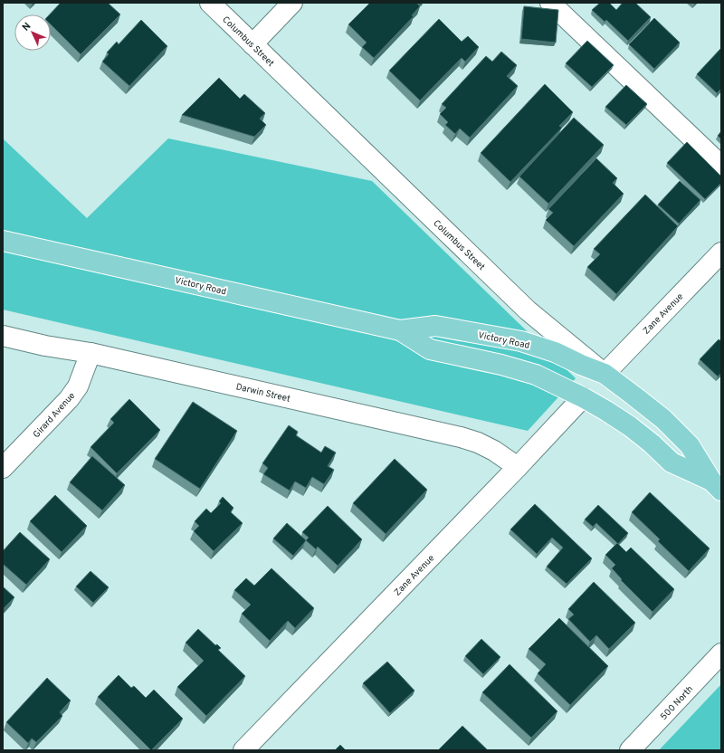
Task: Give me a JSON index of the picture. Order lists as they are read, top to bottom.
{
  "streets": {
    "main road": ["Columbus Street", "Victory Road"],
    "street": [
      "Zane Avenue",
      "Darwin Street",
      "Girard Avenue",
      "500 North"
    ]
  },
  "crossings": [
    ["Columbus Street", "Victory Road"],
    ["Columbus Street", "Zane Avenue"],
    ["Victory Road", "Zane Avenue"],
    ["Zane Avenue", "Darwin Street"],
    ["Darwin Street", "Girard Avenue"]
  ],
  "north": "top left"
}
